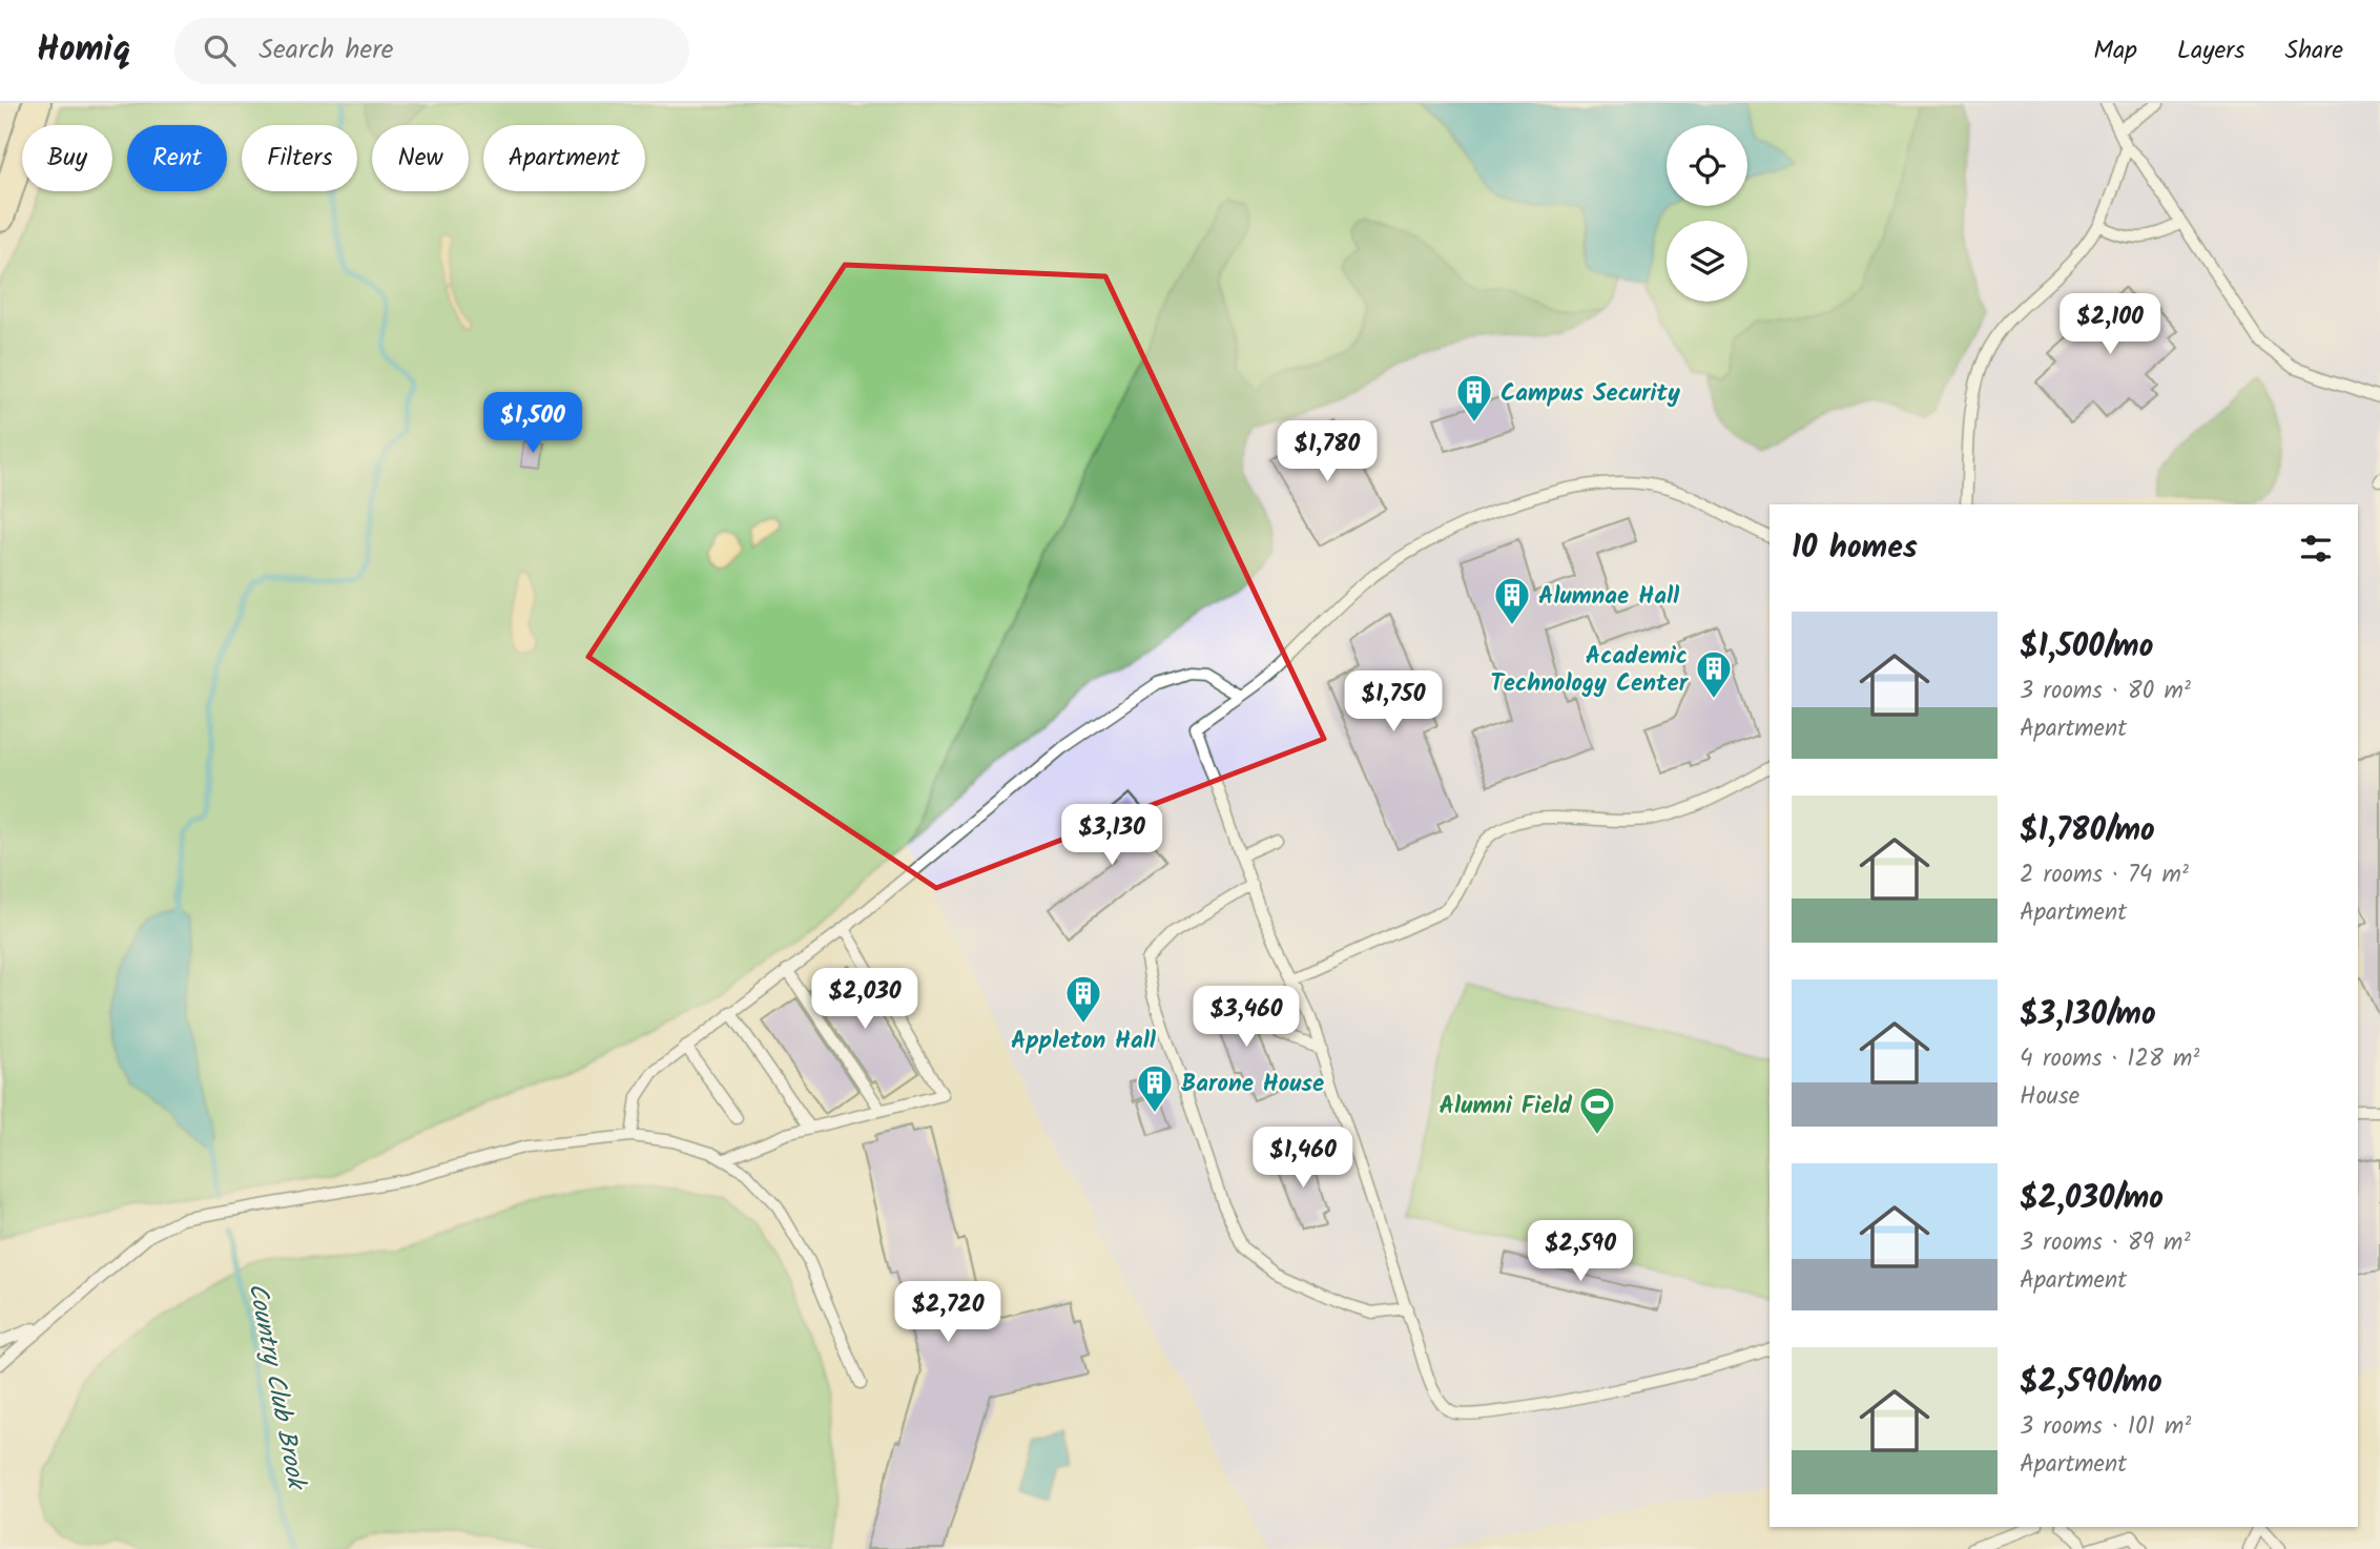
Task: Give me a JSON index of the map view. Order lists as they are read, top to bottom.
{
  "water": ["Country Club Brook"],
  "places": {
    "building": [
      "Campus Security",
      "Alumnae Hall",
      "Academic Technology Center",
      "Appleton Hall",
      "Barone House"
    ],
    "sports": ["Alumni Field"]
  },
  "page": {
    "header": "Homiq",
    "search": "Search here",
    "nav": ["Map", "Layers", "Share"],
    "chip": [
      "Buy",
      "Rent",
      "Filters",
      "New",
      "Apartment"
    ],
    "price": [
      "$2,100",
      "$1,500",
      "$1,780",
      "$1,750",
      "$3,130",
      "$2,030",
      "$3,460",
      "$1,460",
      "$2,590",
      "$2,720"
    ],
    "heading": "10 homes",
    "list": [
      {
        "name": "$1,500/mo",
        "note": "3 rooms · 80 m² · Apartment"
      },
      {
        "name": "$1,780/mo",
        "note": "2 rooms · 74 m² · Apartment"
      },
      {
        "name": "$3,130/mo",
        "note": "4 rooms · 128 m² · House"
      },
      {
        "name": "$2,030/mo",
        "note": "3 rooms · 89 m² · Apartment"
      },
      {
        "name": "$2,590/mo",
        "note": "3 rooms · 101 m² · Apartment"
      }
    ]
  }
}
